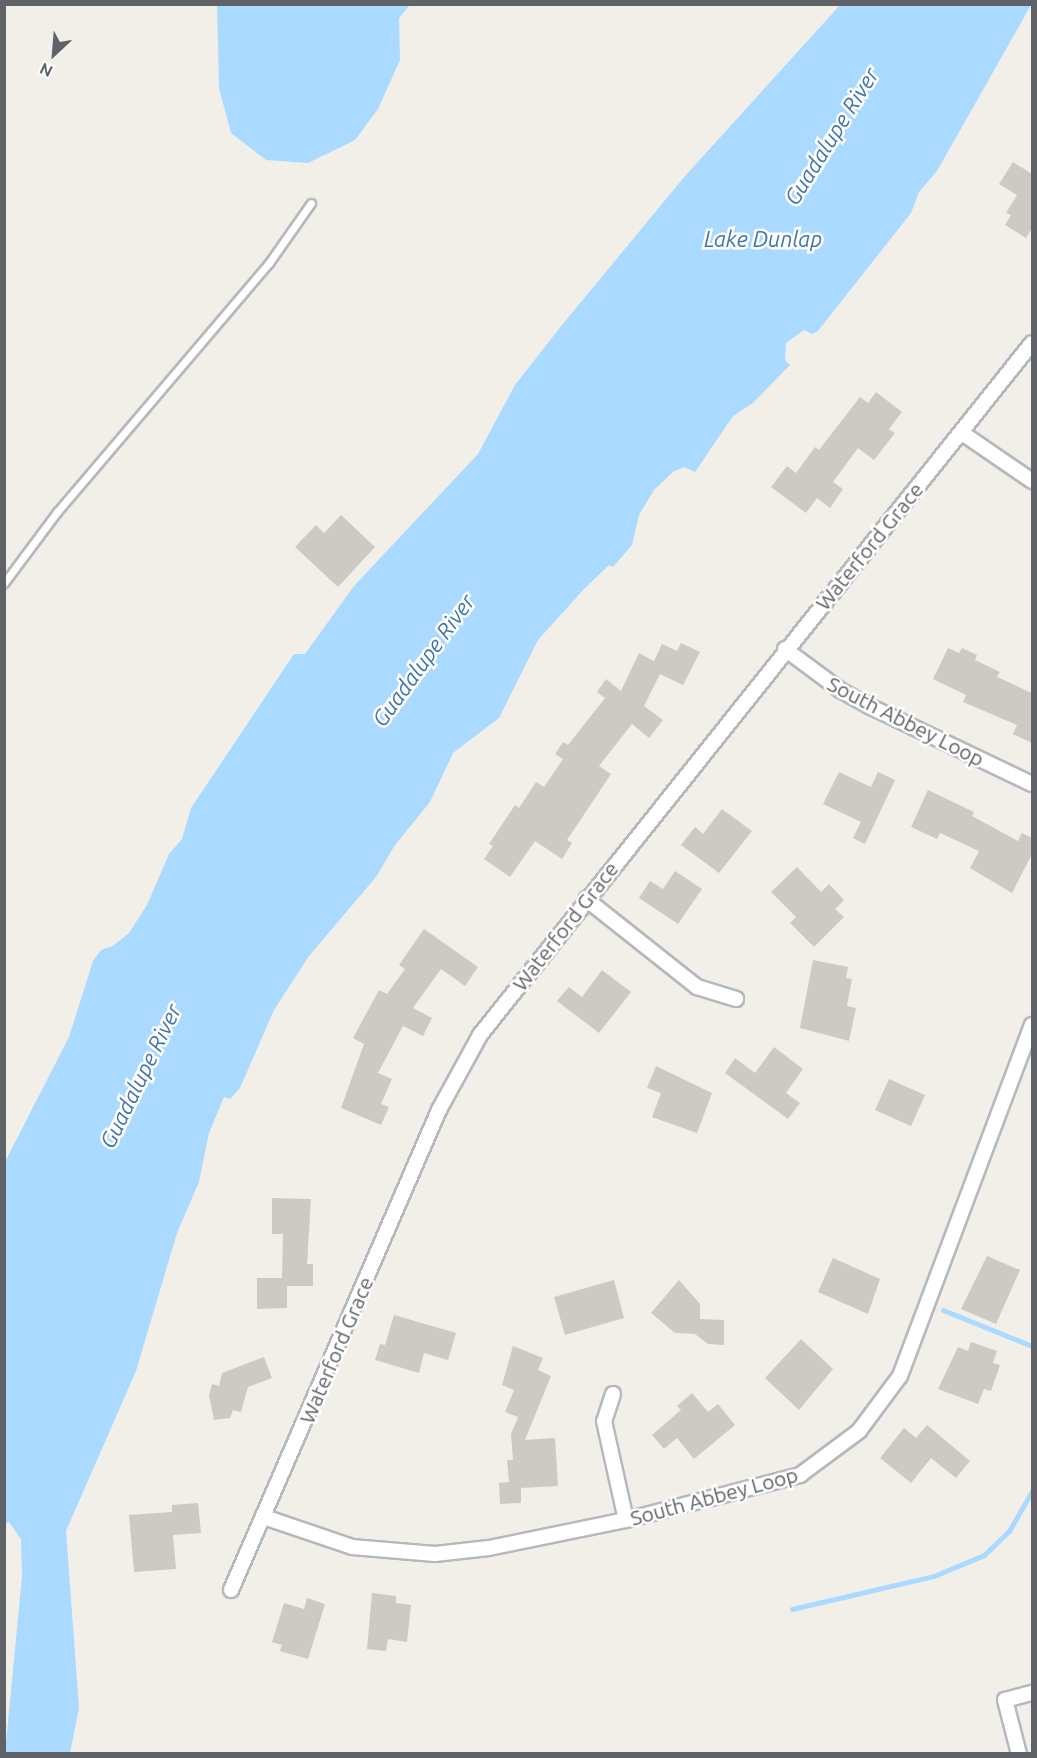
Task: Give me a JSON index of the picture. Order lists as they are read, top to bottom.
{
  "streets": {
    "street": ["Waterford Grace", "South Abbey Loop"]
  },
  "crossings": [
    ["Waterford Grace", "South Abbey Loop"]
  ],
  "water": ["Guadalupe River", "Lake Dunlap"],
  "north": "bottom left"
}
